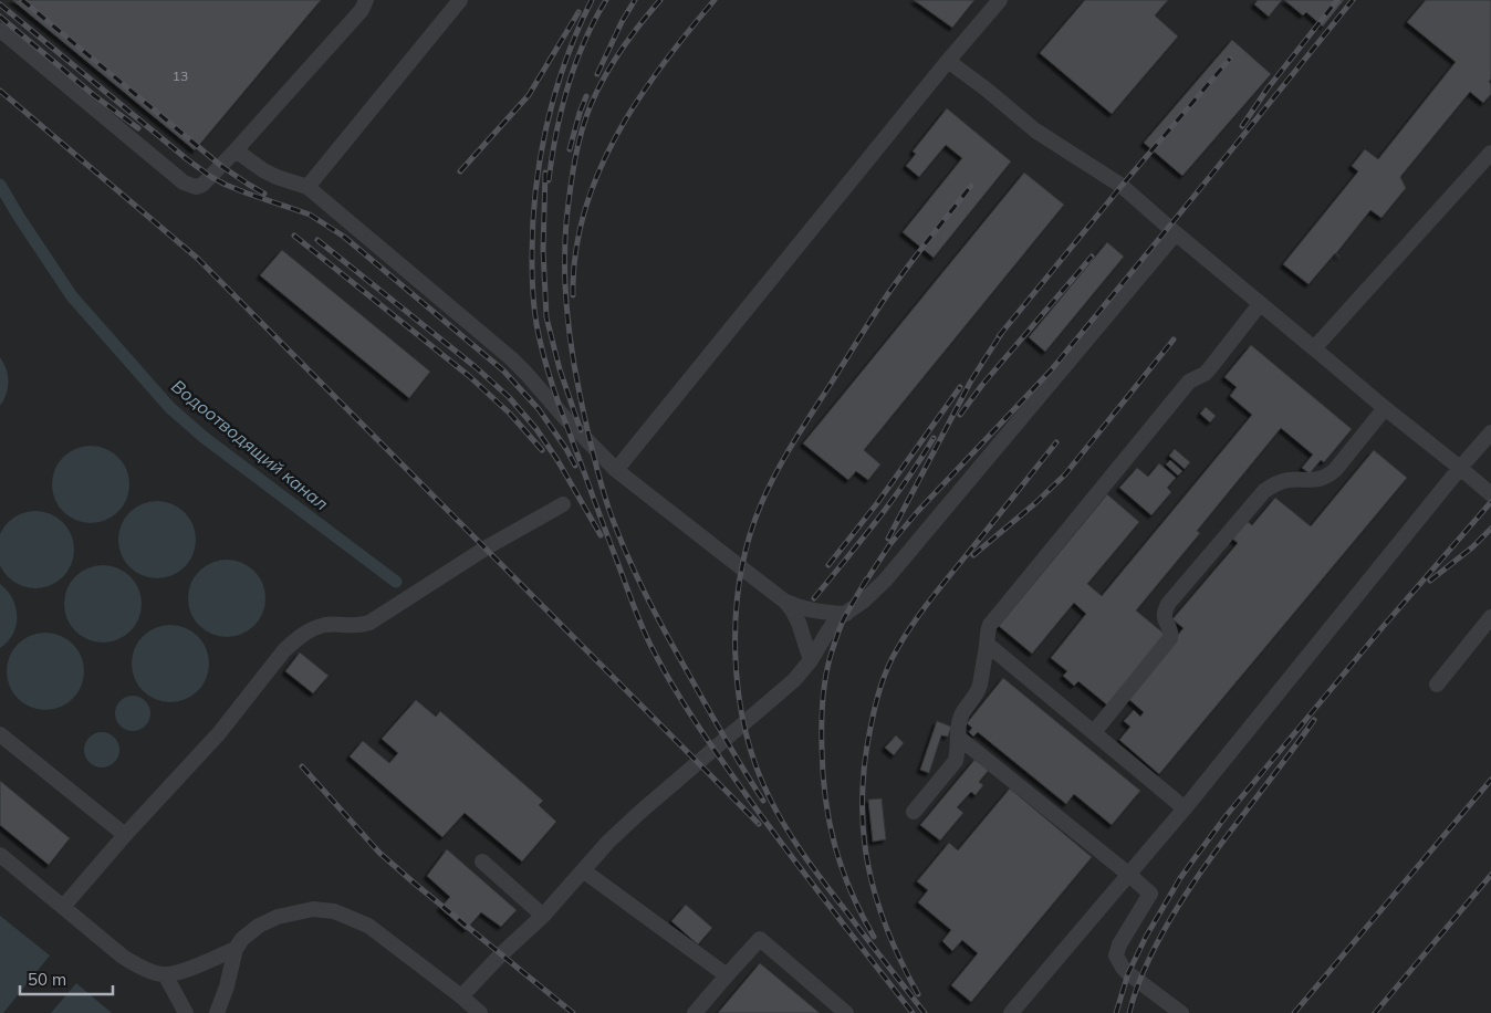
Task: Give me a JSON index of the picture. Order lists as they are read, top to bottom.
{
  "water": ["Водоотводящий канал"],
  "house_numbers": ["13"],
  "scale_bar": "50 m"
}
